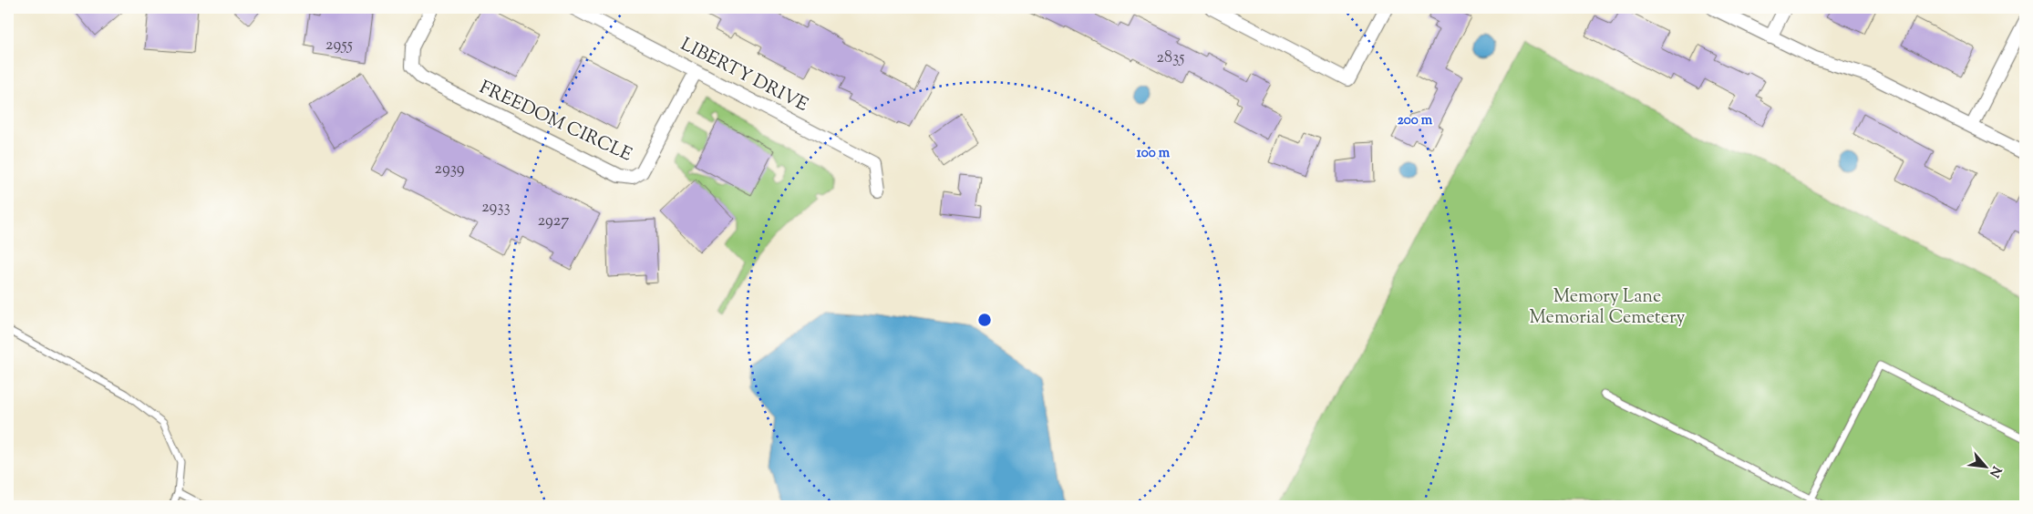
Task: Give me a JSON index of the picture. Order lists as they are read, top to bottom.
{
  "streets": {
    "street": ["LIBERTY DRIVE", "FREEDOM CIRCLE"]
  },
  "crossings": [
    ["LIBERTY DRIVE", "FREEDOM CIRCLE"]
  ],
  "parks": ["Memory Lane Memorial Cemetery"],
  "house_numbers": [
    "2955",
    "2835",
    "2939",
    "2933",
    "2927"
  ],
  "north": "bottom right",
  "rings": ["200 m", "100 m"]
}
